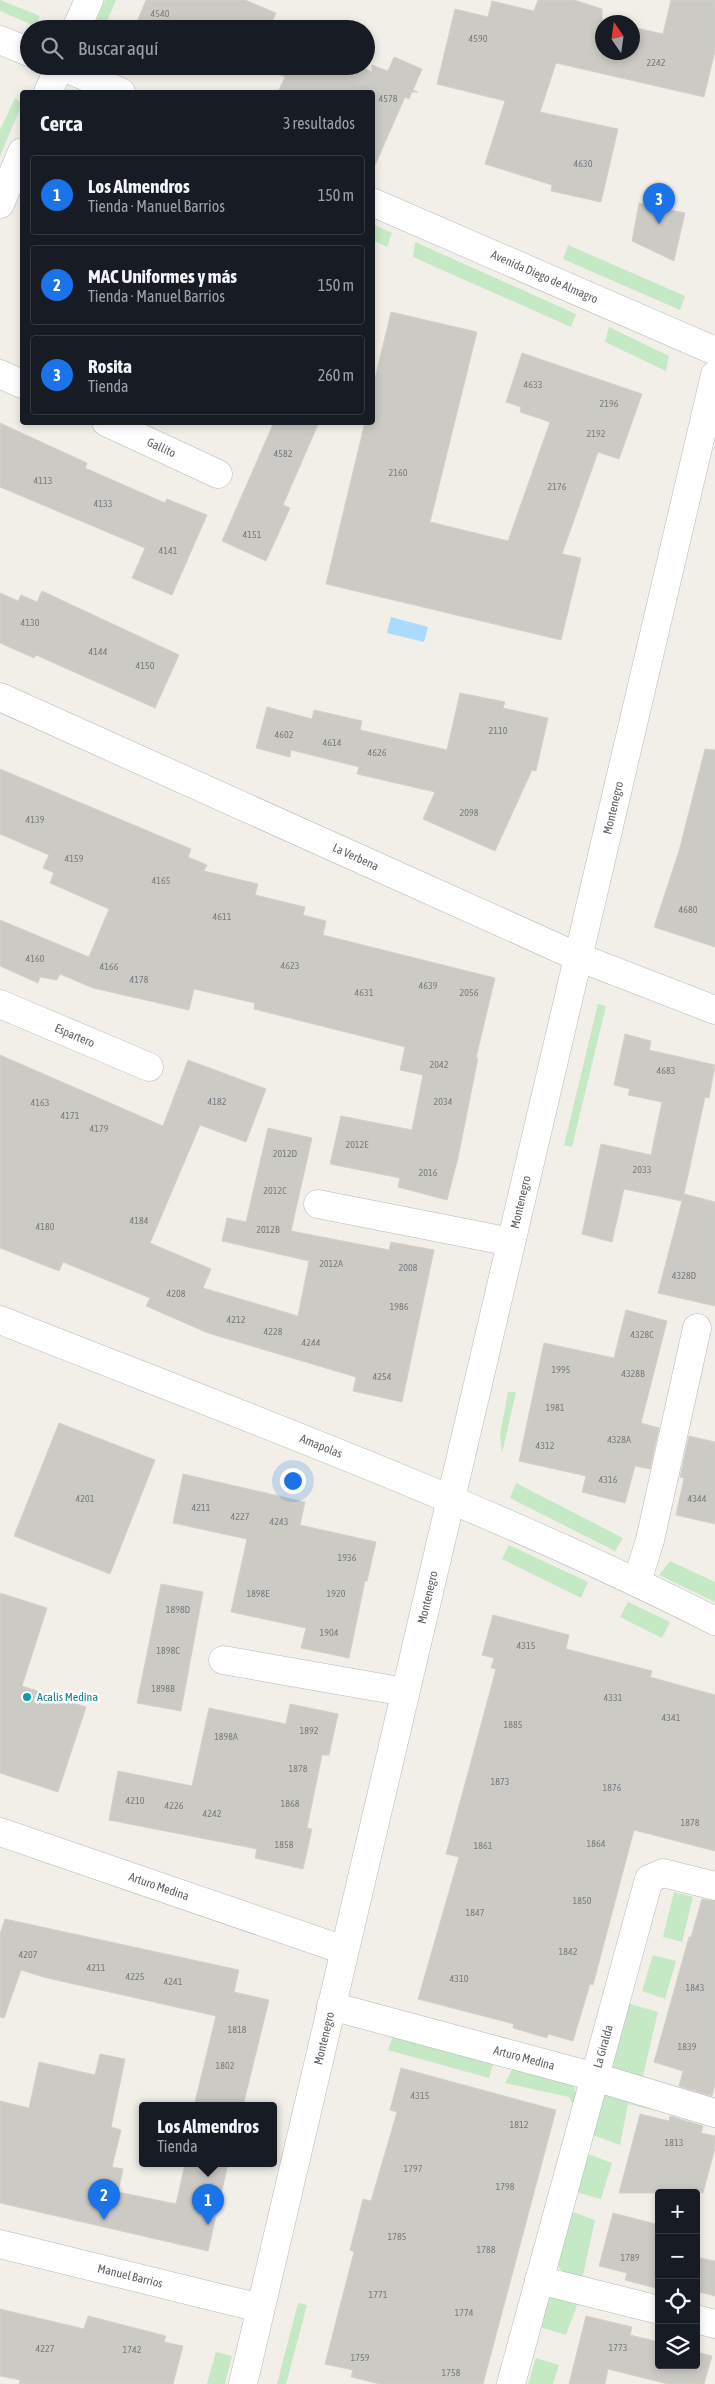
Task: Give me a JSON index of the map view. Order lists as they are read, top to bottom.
{
  "streets": {
    "street": [
      "Avenida Diego de Almagro",
      "Gallito",
      "Montenegro",
      "La Verbena",
      "Espartero",
      "Amapolas",
      "Arturo Medina",
      "La Giralda",
      "Manuel Barrios"
    ]
  },
  "crossings": [
    ["Montenegro", "La Verbena"],
    ["Montenegro", "Amapolas"],
    ["Montenegro", "Arturo Medina"],
    ["Montenegro", "Manuel Barrios"],
    ["Arturo Medina", "La Giralda"]
  ],
  "places": ["Acalis Medina"],
  "house_numbers": [
    "4540",
    "4590",
    "2242",
    "4578",
    "4630",
    "4633",
    "2196",
    "2192",
    "4582",
    "2160",
    "4113",
    "2176",
    "4133",
    "4151",
    "4141",
    "4130",
    "4144",
    "4150",
    "2110",
    "4602",
    "4614",
    "4626",
    "2098",
    "4139",
    "4159",
    "4165",
    "4680",
    "4611",
    "4160",
    "4623",
    "4166",
    "4178",
    "4639",
    "4631",
    "2056",
    "2042",
    "4683",
    "4182",
    "2034",
    "4163",
    "4171",
    "4179",
    "2012E",
    "2012D",
    "2033",
    "2016",
    "2012C",
    "4184",
    "4180",
    "2012B",
    "2012A",
    "2008",
    "4328D",
    "4208",
    "1986",
    "4212",
    "4228",
    "4328C",
    "4244",
    "1995",
    "4328B",
    "4254",
    "1981",
    "4328A",
    "4312",
    "4316",
    "4201",
    "4344",
    "4211",
    "4227",
    "4243",
    "1936",
    "1898E",
    "1920",
    "1898D",
    "1904",
    "4315",
    "1898C",
    "1898B",
    "4331",
    "4341",
    "1885",
    "1892",
    "1898A",
    "1878",
    "1873",
    "1876",
    "4210",
    "1868",
    "4226",
    "4242",
    "1878",
    "1864",
    "1858",
    "1861",
    "1850",
    "1847",
    "1842",
    "4207",
    "4211",
    "4225",
    "4310",
    "4241",
    "1843",
    "1818",
    "1839",
    "1802",
    "4315",
    "1812",
    "1813",
    "1797",
    "1798",
    "1785",
    "1788",
    "1789",
    "1771",
    "1774",
    "1773",
    "4227",
    "1742",
    "1759",
    "1758"
  ],
  "north": "top",
  "page": {
    "search": "Buscar aquí",
    "heading": ["Cerca", "3 resultados"],
    "list": [
      {
        "mark": "1",
        "name": "Los Almendros",
        "note": "Tienda · Manuel Barrios",
        "value": "150 m"
      },
      {
        "mark": "2",
        "name": "MAC Uniformes y más",
        "note": "Tienda · Manuel Barrios",
        "value": "150 m"
      },
      {
        "mark": "3",
        "name": "Rosita",
        "note": "Tienda",
        "value": "260 m"
      }
    ],
    "pins": ["3", "2", "1"],
    "popup": ["Los Almendros", "Tienda"],
    "map_buttons": ["+", "−"]
  }
}
